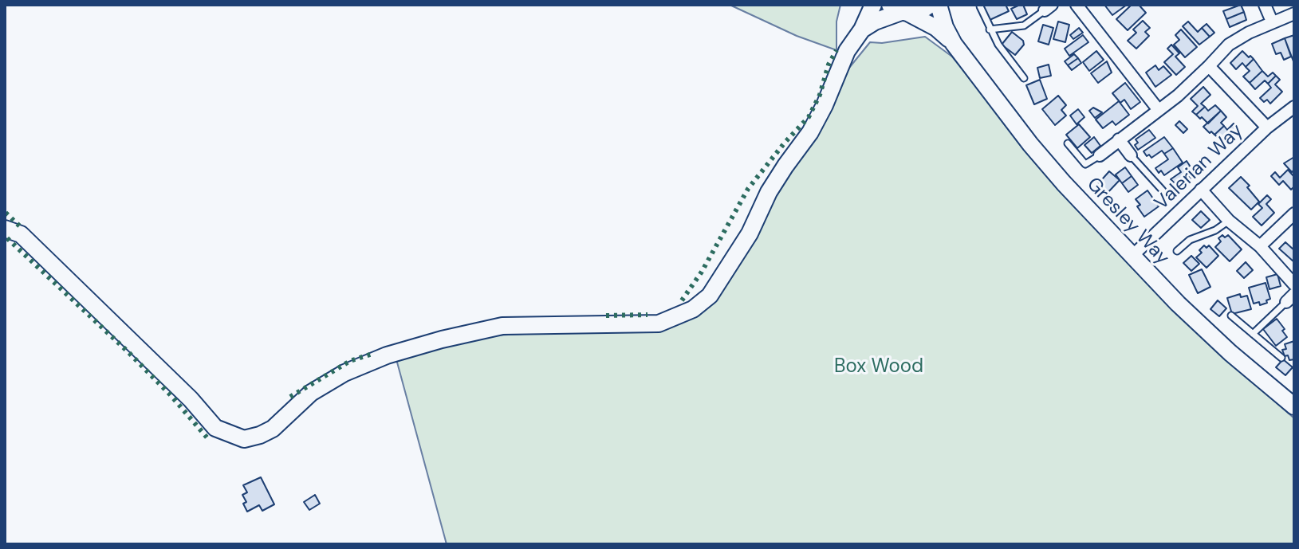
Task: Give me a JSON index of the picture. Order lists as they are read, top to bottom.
{
  "streets": {
    "main road": ["Gresley Way"],
    "street": ["Valerian Way"]
  },
  "crossings": [
    ["Valerian Way", "Gresley Way"]
  ],
  "parks": ["Box Wood"]
}
